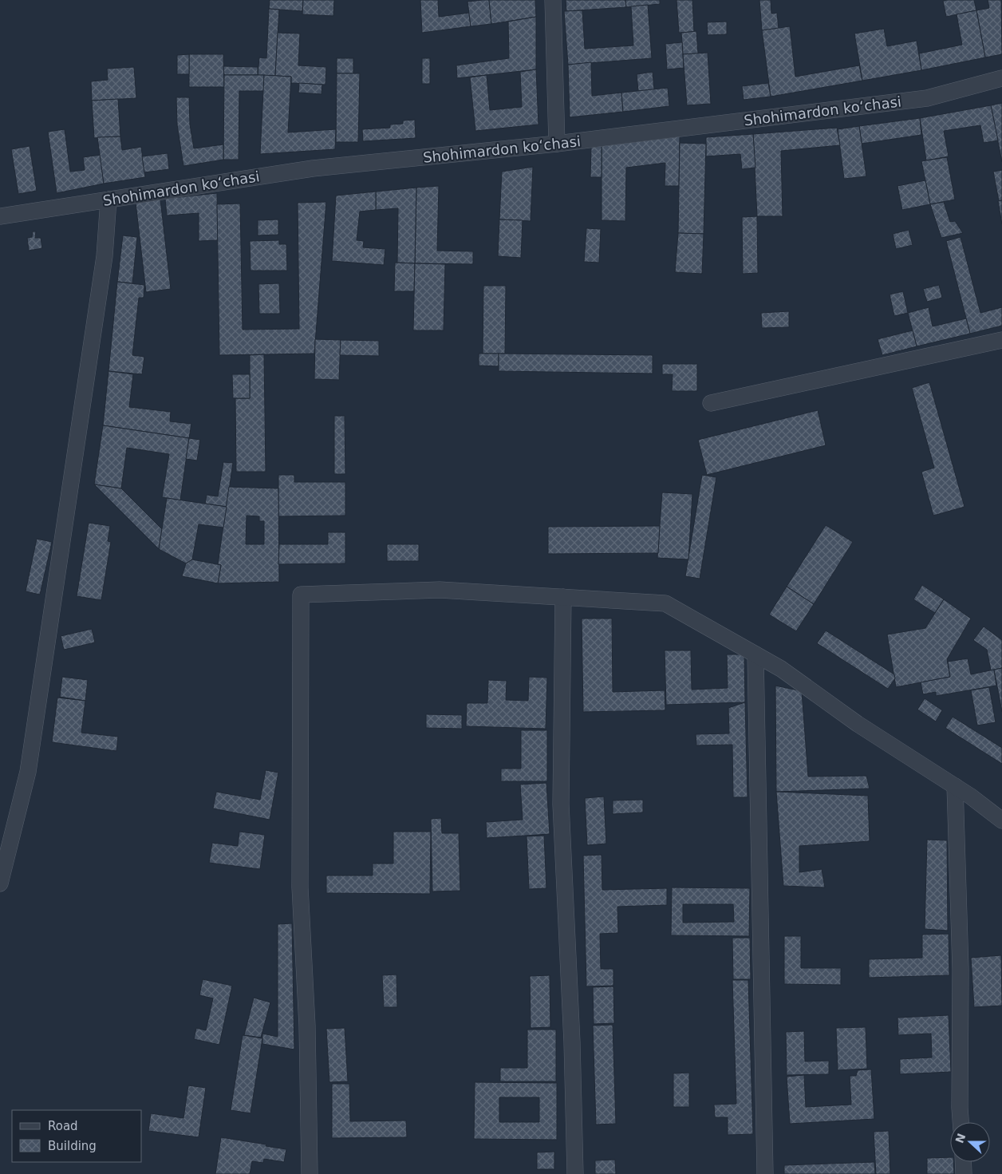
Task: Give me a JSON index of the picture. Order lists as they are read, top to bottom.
{
  "streets": {
    "street": ["Shohimardon koʻchasi"]
  },
  "legend": ["Road", "Building"],
  "north": "left"
}
